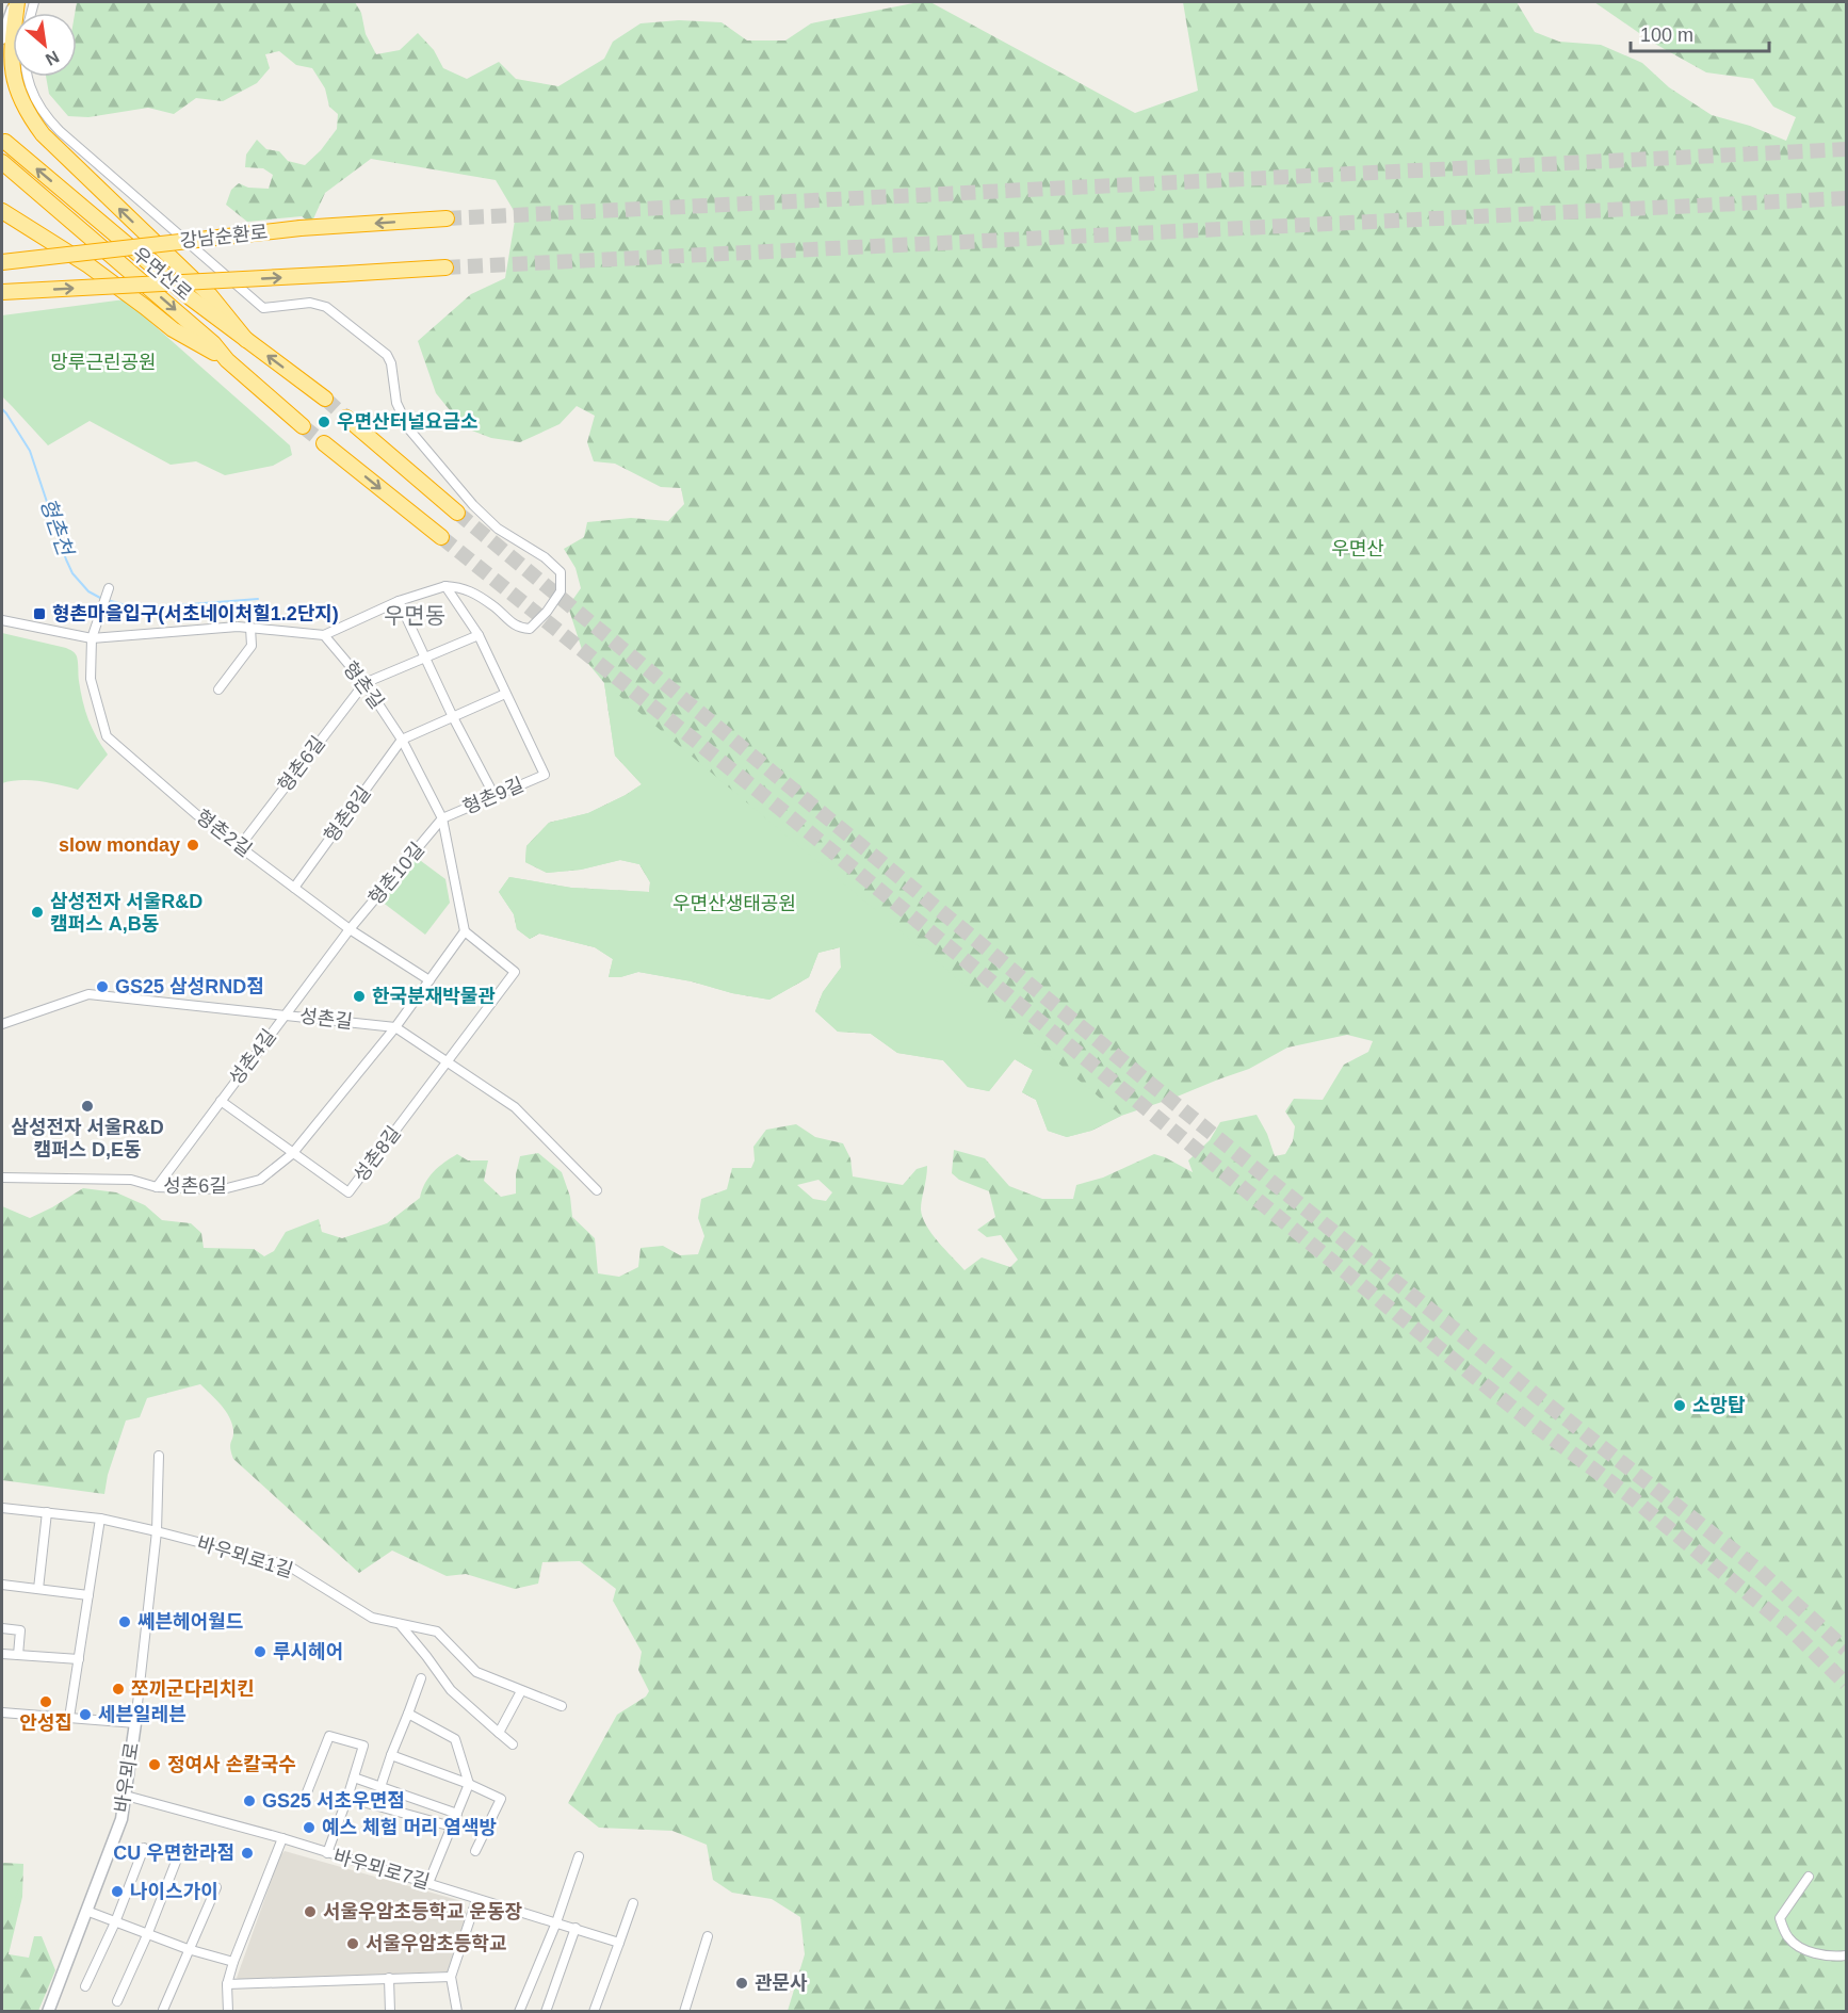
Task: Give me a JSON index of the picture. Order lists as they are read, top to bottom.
{
  "streets": {
    "highway": ["강남순환로", "우면산로"],
    "street": [
      "형촌길",
      "형촌6길",
      "형촌9길",
      "형촌8길",
      "형촌2길",
      "형촌10길",
      "성촌길",
      "성촌4길",
      "성촌8길",
      "성촌6길",
      "바우뫼로1길",
      "바우뫼로",
      "바우뫼로7길"
    ]
  },
  "crossings": [
    ["형촌길", "형촌6길"],
    ["형촌길", "형촌9길"],
    ["형촌길", "형촌8길"],
    ["형촌길", "형촌10길"],
    ["형촌6길", "형촌2길"],
    ["형촌9길", "형촌10길"],
    ["형촌8길", "형촌2길"],
    ["형촌2길", "형촌10길"],
    ["형촌10길", "성촌길"],
    ["형촌10길", "성촌4길"],
    ["성촌길", "성촌4길"],
    ["성촌길", "성촌8길"],
    ["성촌길", "성촌6길"],
    ["성촌4길", "성촌8길"],
    ["성촌4길", "성촌6길"],
    ["성촌8길", "성촌6길"],
    ["바우뫼로1길", "바우뫼로"],
    ["바우뫼로", "바우뫼로7길"]
  ],
  "districts": ["우면동"],
  "water": ["형촌천"],
  "parks": ["망루근린공원", "우면산", "우면산생태공원"],
  "places": {
    "other": [
      "우면산터널요금소",
      "slow monday",
      "삼성전자 서울R&D 캠퍼스 A,B동",
      "GS25 삼성RND점",
      "한국분재박물관",
      "삼성전자 서울R&D 캠퍼스 D,E동",
      "소망탑",
      "쎄븐헤어월드",
      "루시헤어",
      "쪼끼군다리치킨",
      "안성집",
      "세븐일레븐",
      "정여사 손칼국수",
      "GS25 서초우면점",
      "예스 체험 머리 염색방",
      "CU 우면한라점",
      "나이스가이",
      "서울우암초등학교 운동장",
      "서울우암초등학교",
      "관문사"
    ],
    "transit": ["형촌마을입구(서초네이처힐1.2단지)"]
  },
  "scale_bar": "100 m",
  "north": "bottom right"
}
